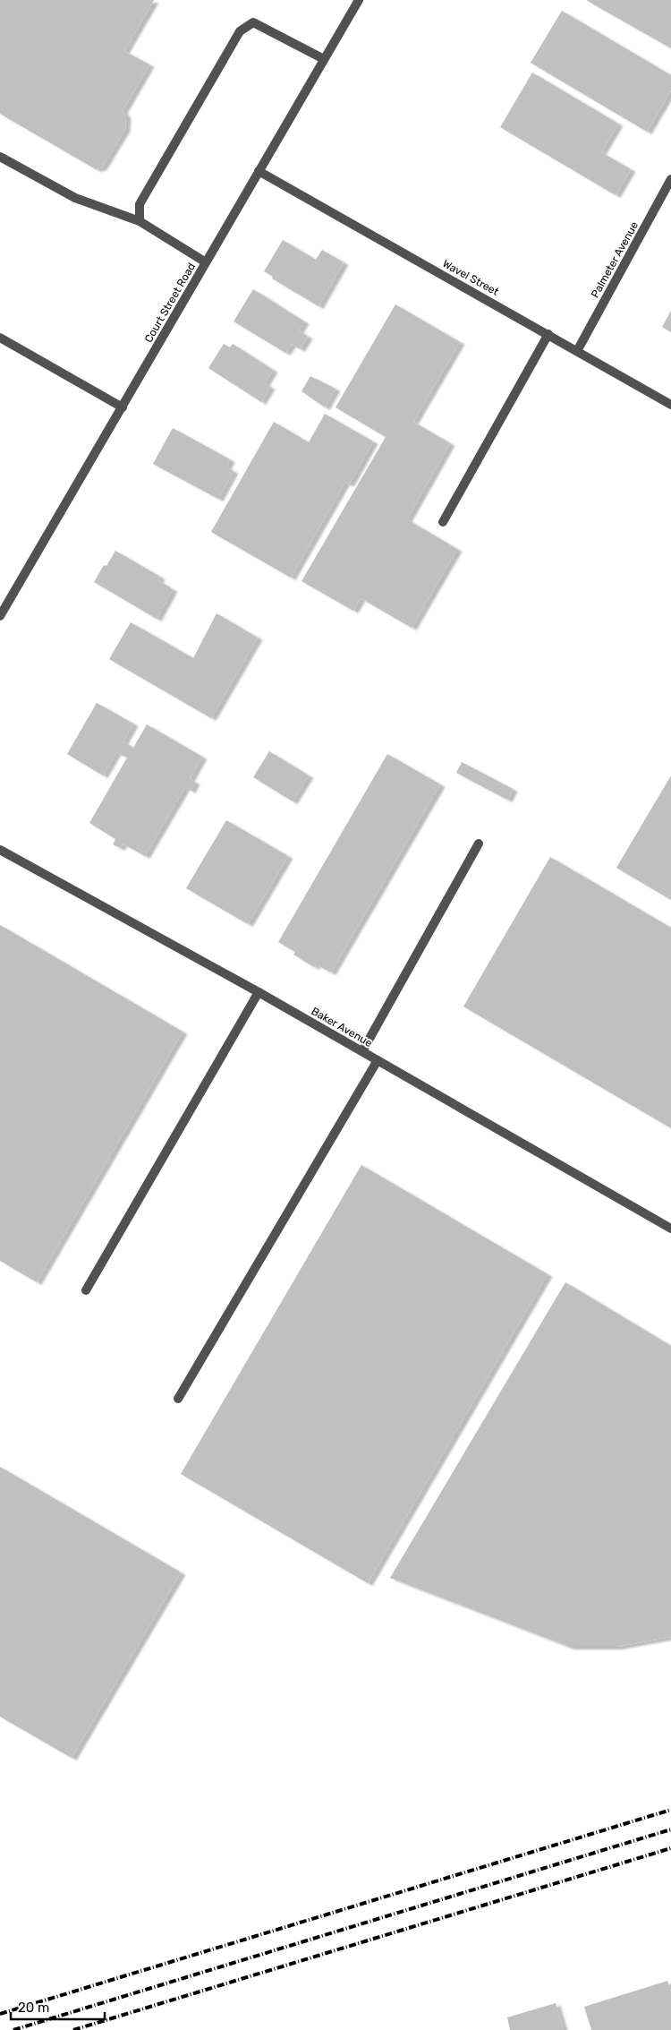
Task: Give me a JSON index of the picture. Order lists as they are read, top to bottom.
{
  "streets": {
    "street": [
      "Palmeter Avenue",
      "Wavel Street",
      "Court Street Road",
      "Baker Avenue"
    ]
  },
  "crossings": [
    ["Palmeter Avenue", "Wavel Street"],
    ["Wavel Street", "Court Street Road"]
  ],
  "scale_bar": "20 m"
}
